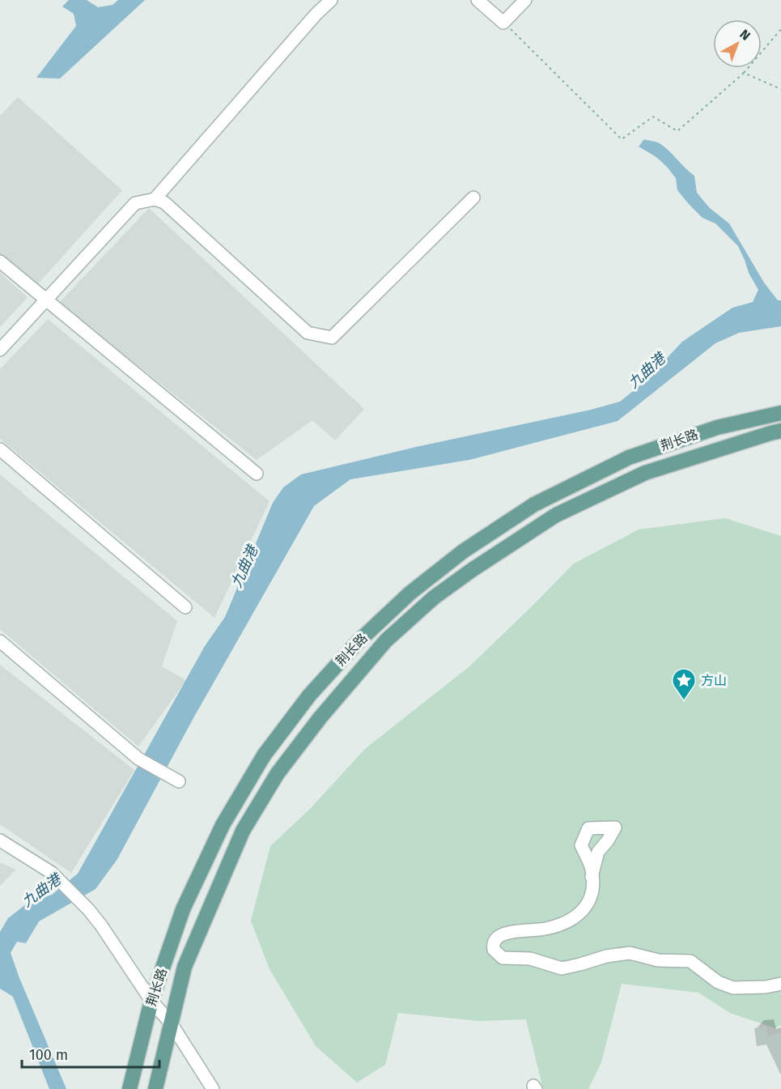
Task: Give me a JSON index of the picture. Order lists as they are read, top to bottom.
{
  "streets": {
    "main road": ["荆长路"]
  },
  "water": ["九曲港"],
  "places": {
    "place": ["方山"]
  },
  "scale_bar": "100 m",
  "north": "top right"
}
